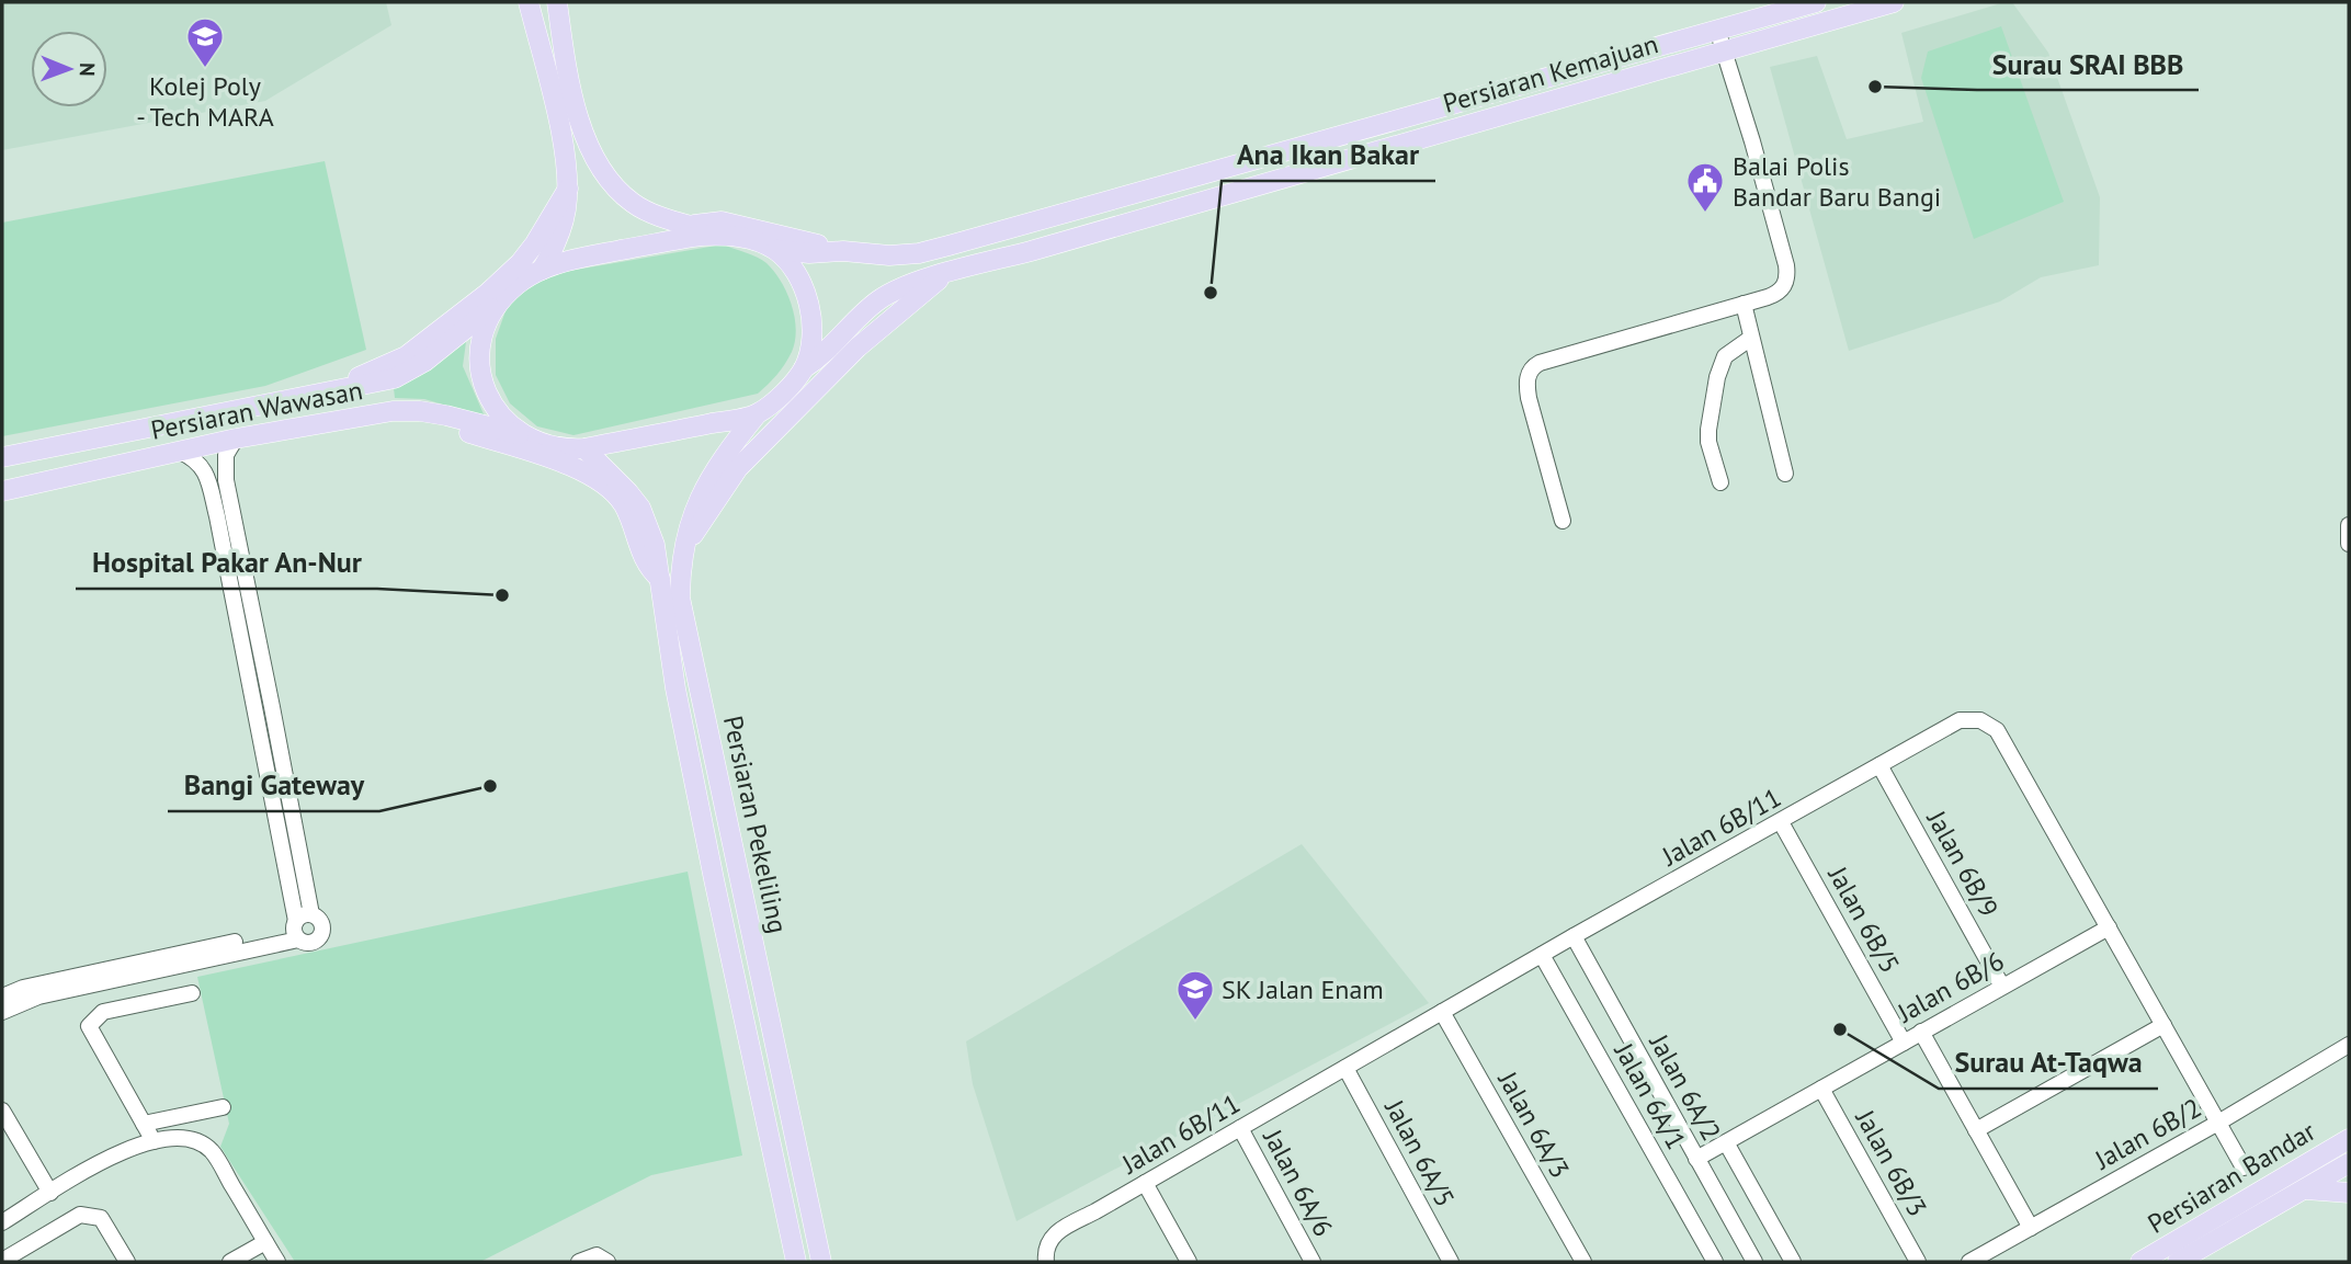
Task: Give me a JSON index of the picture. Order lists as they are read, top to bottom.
{
  "streets": {
    "main road": [
      "Persiaran Kemajuan",
      "Persiaran Wawasan",
      "Persiaran Pekeliling",
      "Persiaran Bandar"
    ],
    "street": [
      "Jalan 6B/11",
      "Jalan 6B/9",
      "Jalan 6B/5",
      "Jalan 6B/6",
      "Jalan 6A/2",
      "Jalan 6A/1",
      "Jalan 6A/3",
      "Jalan 6B/2",
      "Jalan 6A/5",
      "Jalan 6B/3",
      "Jalan 6A/6"
    ]
  },
  "crossings": [
    ["Persiaran Kemajuan", "Persiaran Wawasan"],
    ["Persiaran Kemajuan", "Persiaran Pekeliling"],
    ["Persiaran Wawasan", "Persiaran Pekeliling"],
    ["Jalan 6B/11", "Jalan 6B/9"],
    ["Jalan 6B/11", "Jalan 6B/5"],
    ["Jalan 6B/11", "Jalan 6B/6"],
    ["Jalan 6B/11", "Jalan 6A/2"],
    ["Jalan 6B/11", "Jalan 6A/1"],
    ["Jalan 6B/11", "Jalan 6A/3"],
    ["Jalan 6B/11", "Jalan 6B/2"],
    ["Jalan 6B/11", "Jalan 6A/5"],
    ["Jalan 6B/11", "Jalan 6A/6"],
    ["Jalan 6B/9", "Jalan 6B/6"],
    ["Jalan 6B/5", "Jalan 6B/6"],
    ["Jalan 6B/6", "Jalan 6A/2"],
    ["Jalan 6B/6", "Jalan 6B/3"]
  ],
  "places": {
    "school or university": ["Kolej Poly - Tech MARA", "SK Jalan Enam"],
    "other": [
      "Surau SRAI BBB",
      "Ana Ikan Bakar",
      "Hospital Pakar An-Nur",
      "Bangi Gateway",
      "Surau At-Taqwa"
    ],
    "public building": ["Balai Polis Bandar Baru Bangi"]
  },
  "north": "right"
}
